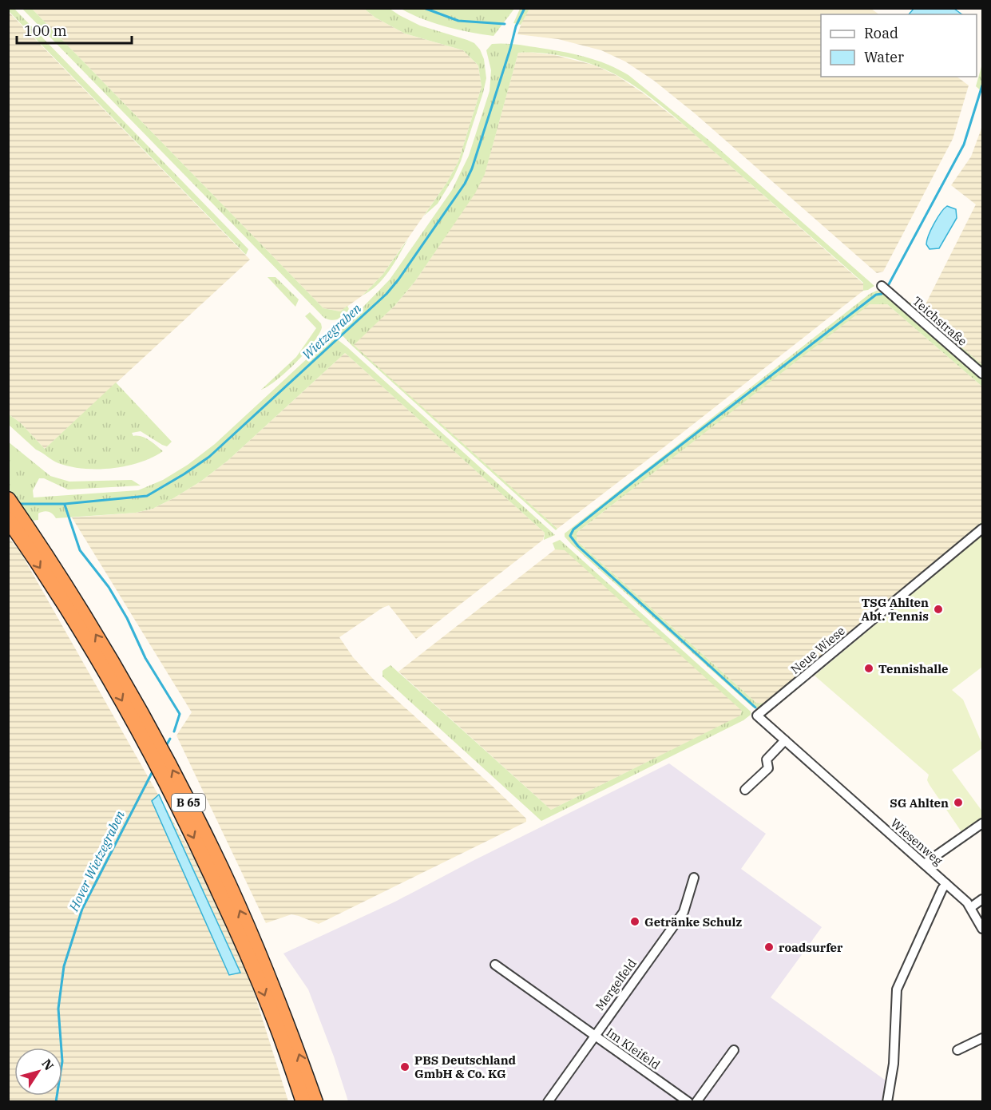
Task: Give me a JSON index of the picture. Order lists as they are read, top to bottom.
{
  "streets": {
    "highway": ["B 65"],
    "street": [
      "Teichstraße",
      "Neue Wiese",
      "Wiesenweg",
      "Mergelfeld",
      "Im Kleifeld"
    ]
  },
  "crossings": [
    ["Neue Wiese", "Wiesenweg"],
    ["Mergelfeld", "Im Kleifeld"]
  ],
  "water": ["Wietzegraben", "Hover Wietzegraben"],
  "places": [
    "TSG Ahlten Abt. Tennis",
    "Tennishalle",
    "SG Ahlten",
    "Getränke Schulz",
    "roadsurfer",
    "PBS Deutschland GmbH & Co. KG"
  ],
  "legend": ["Road", "Water"],
  "scale_bar": "100 m",
  "north": "top right"
}
